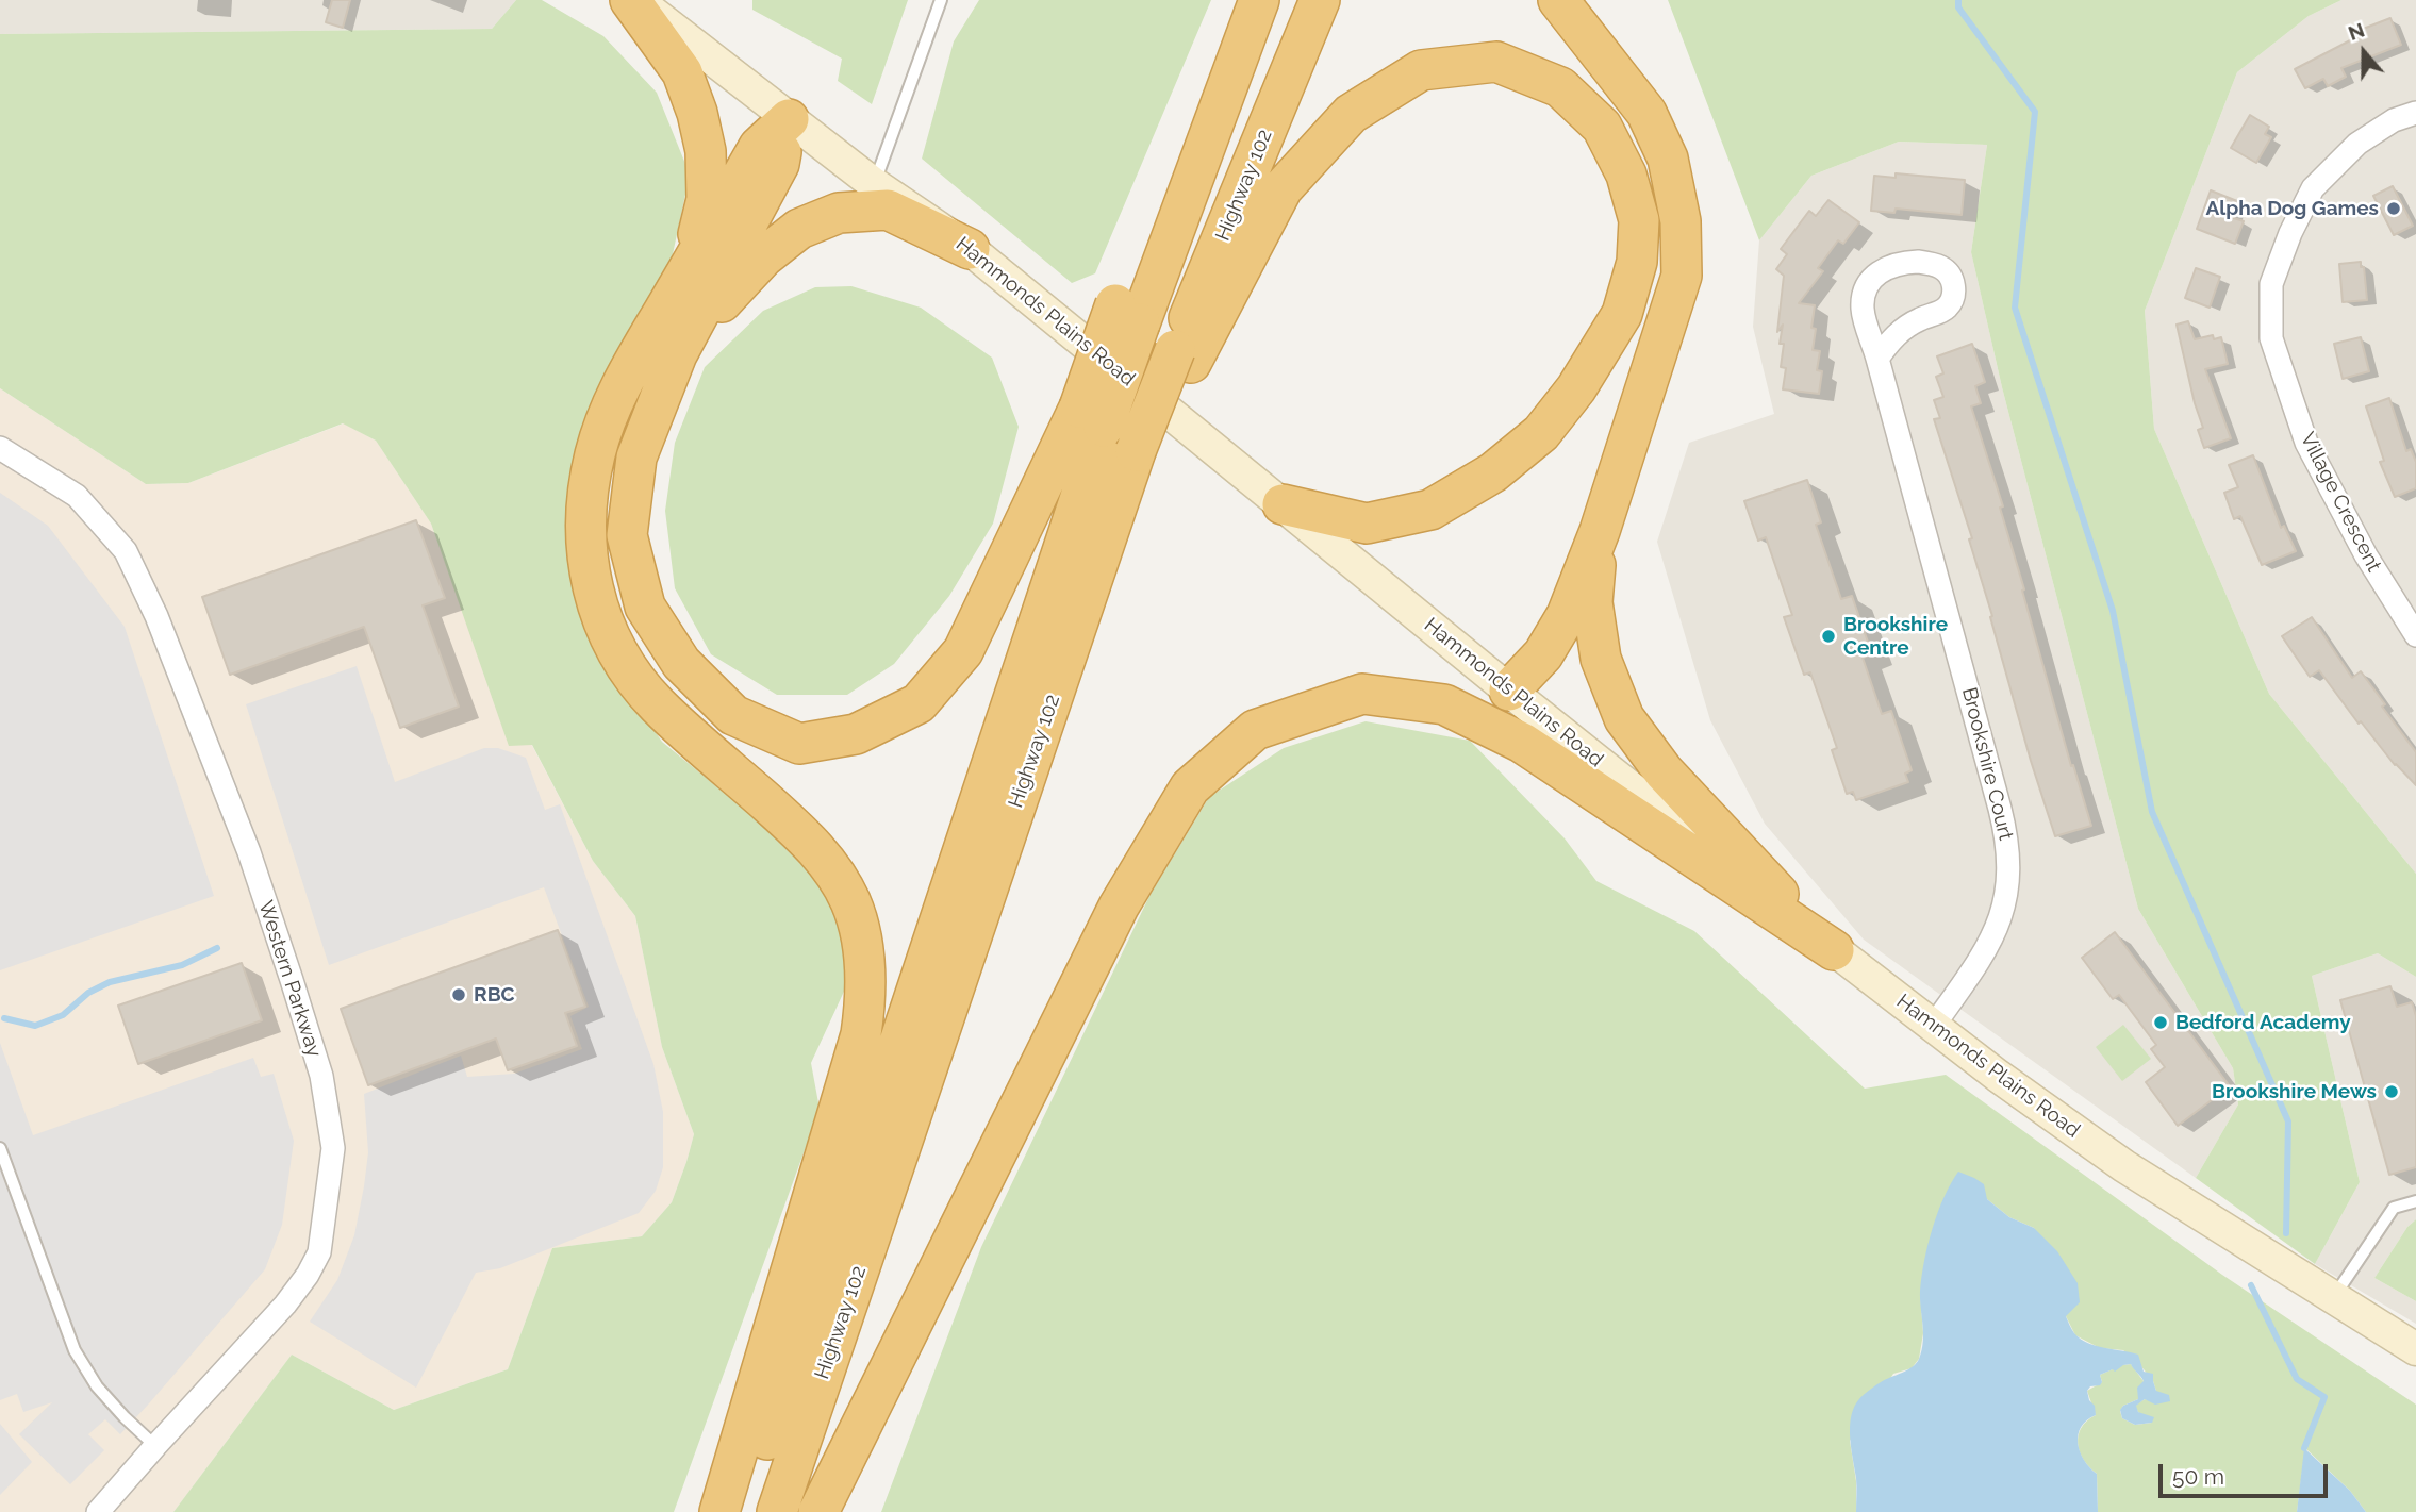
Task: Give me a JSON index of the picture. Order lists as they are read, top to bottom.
{
  "streets": {
    "highway": ["Highway 102"],
    "main road": ["Hammonds Plains Road"],
    "street": ["Village Crescent", "Brookshire Court", "Western Parkway"]
  },
  "crossings": [
    ["Hammonds Plains Road", "Brookshire Court"]
  ],
  "places": [
    "Alpha Dog Games",
    "Brookshire Centre",
    "RBC",
    "Bedford Academy",
    "Brookshire Mews"
  ],
  "scale_bar": "50 m",
  "north": "top"
}
